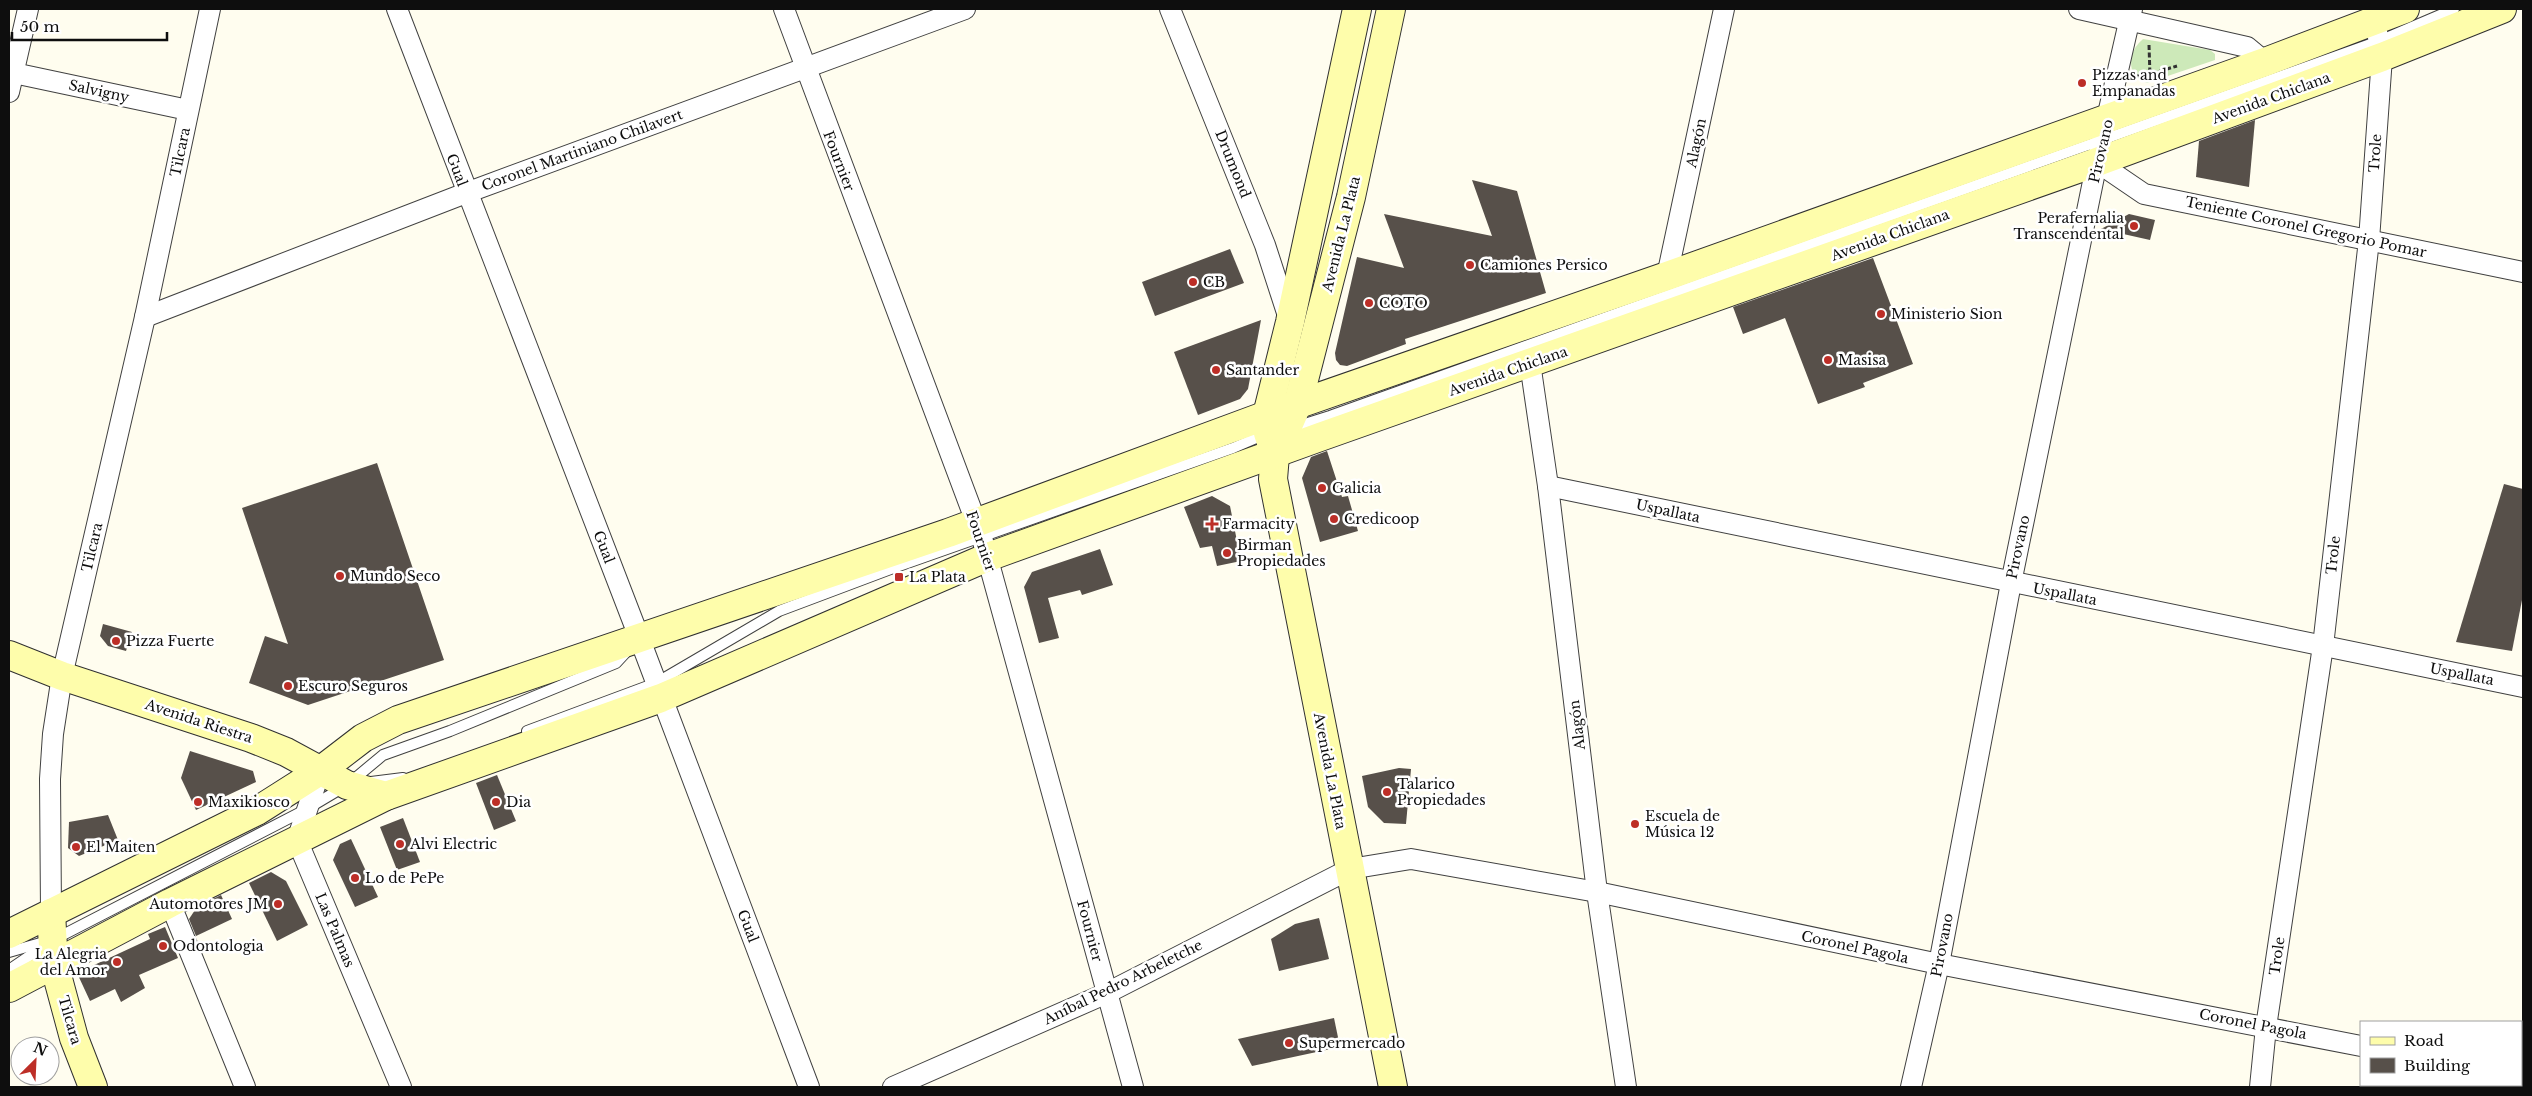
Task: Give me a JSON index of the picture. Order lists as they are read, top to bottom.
{
  "streets": {
    "main road": [
      "Avenida Chiclana",
      "Tilcara",
      "Avenida La Plata",
      "Avenida Riestra"
    ],
    "street": [
      "Salvigny",
      "Alagón",
      "Coronel Martiniano Chilavert",
      "Pirovano",
      "Trole",
      "Fournier",
      "Drumond",
      "Gual",
      "Teniente Coronel Gregorio Pomar",
      "Uspallata",
      "Las Palmas",
      "Coronel Pagola",
      "Aníbal Pedro Arbeletche"
    ]
  },
  "crossings": [
    ["Salvigny", "Tilcara"],
    ["Avenida Chiclana", "Alagón"],
    ["Avenida Chiclana", "Pirovano"],
    ["Avenida Chiclana", "Trole"],
    ["Avenida Chiclana", "Teniente Coronel Gregorio Pomar"],
    ["Avenida Chiclana", "Avenida La Plata"],
    ["Alagón", "Uspallata"],
    ["Alagón", "Coronel Pagola"],
    ["Coronel Martiniano Chilavert", "Tilcara"],
    ["Coronel Martiniano Chilavert", "Fournier"],
    ["Coronel Martiniano Chilavert", "Gual"],
    ["Pirovano", "Teniente Coronel Gregorio Pomar"],
    ["Pirovano", "Uspallata"],
    ["Pirovano", "Coronel Pagola"],
    ["Tilcara", "Avenida Riestra"],
    ["Trole", "Teniente Coronel Gregorio Pomar"],
    ["Trole", "Uspallata"],
    ["Trole", "Coronel Pagola"],
    ["Fournier", "Aníbal Pedro Arbeletche"],
    ["Drumond", "Avenida La Plata"],
    ["Avenida La Plata", "Coronel Pagola"],
    ["Avenida La Plata", "Aníbal Pedro Arbeletche"],
    ["Coronel Pagola", "Aníbal Pedro Arbeletche"]
  ],
  "places": {
    "other": [
      "Pizzas and Empanadas",
      "Perafernalia Transcendental",
      "Camiones Persico",
      "CB",
      "COTO",
      "Ministerio Sion",
      "Masisa",
      "Santander",
      "Galicia",
      "Credicoop",
      "Birman Propiedades",
      "Mundo Seco",
      "Pizza Fuerte",
      "Escuro Seguros",
      "Talarico Propiedades",
      "Maxikiosco",
      "Dia",
      "Escuela de Música 12",
      "Alvi Electric",
      "El Maiten",
      "Lo de PePe",
      "Automotores JM",
      "Odontologia",
      "La Alegria del Amor",
      "Supermercado"
    ],
    "health": ["Farmacity"],
    "transit": ["La Plata"]
  },
  "legend": ["Road", "Building"],
  "scale_bar": "50 m",
  "north": "top right"
}
